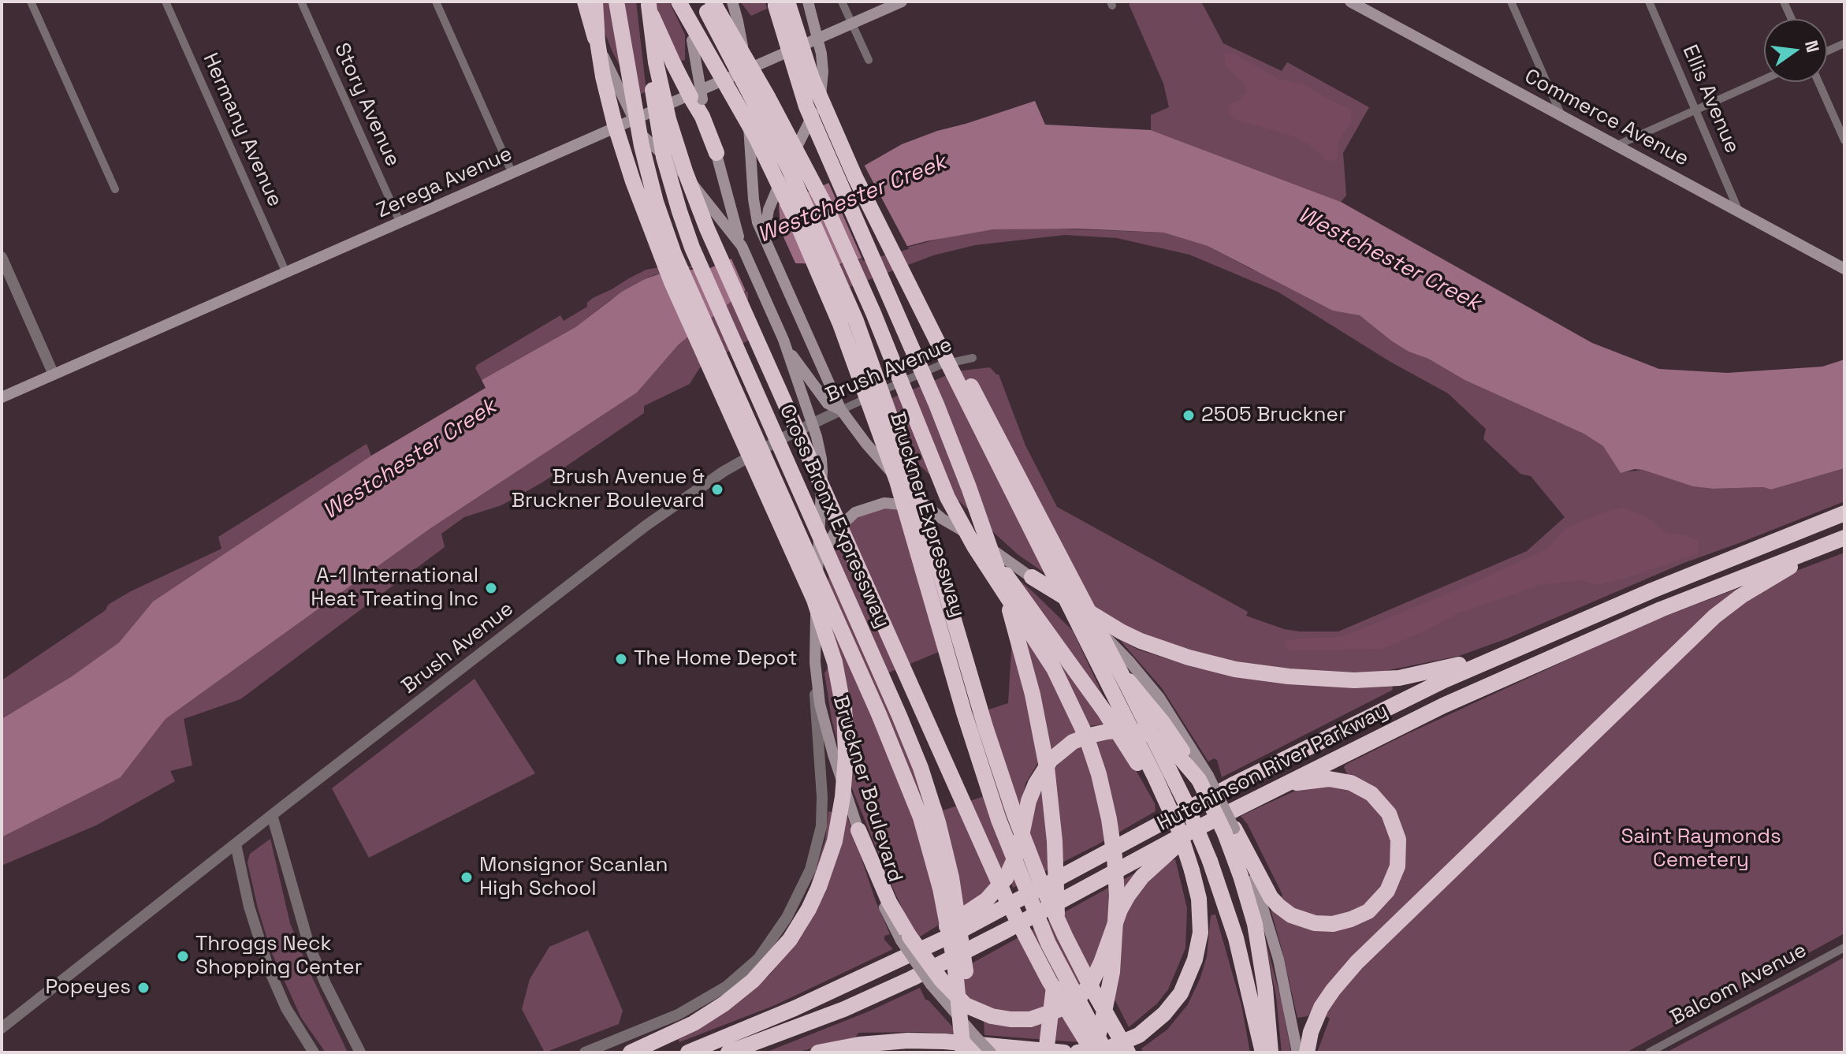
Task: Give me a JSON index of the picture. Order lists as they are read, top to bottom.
{
  "streets": {
    "highway": ["Bruckner Expressway", "Cross Bronx Expressway", "Hutchinson River Parkway"],
    "main road": ["Commerce Avenue", "Zerega Avenue", "Bruckner Boulevard"],
    "street": [
      "Ellis Avenue",
      "Story Avenue",
      "Hermany Avenue",
      "Brush Avenue",
      "Balcom Avenue"
    ]
  },
  "crossings": [
    ["Ellis Avenue", "Commerce Avenue"],
    ["Story Avenue", "Zerega Avenue"],
    ["Hermany Avenue", "Zerega Avenue"],
    ["Zerega Avenue", "Bruckner Boulevard"],
    ["Brush Avenue", "Bruckner Boulevard"]
  ],
  "water": ["Westchester Creek"],
  "parks": ["Saint Raymonds Cemetery"],
  "places": [
    "2505 Bruckner",
    "Brush Avenue & Bruckner Boulevard",
    "A-1 International Heat Treating Inc",
    "The Home Depot",
    "Monsignor Scanlan High School",
    "Throggs Neck Shopping Center",
    "Popeyes"
  ],
  "north": "right"
}
